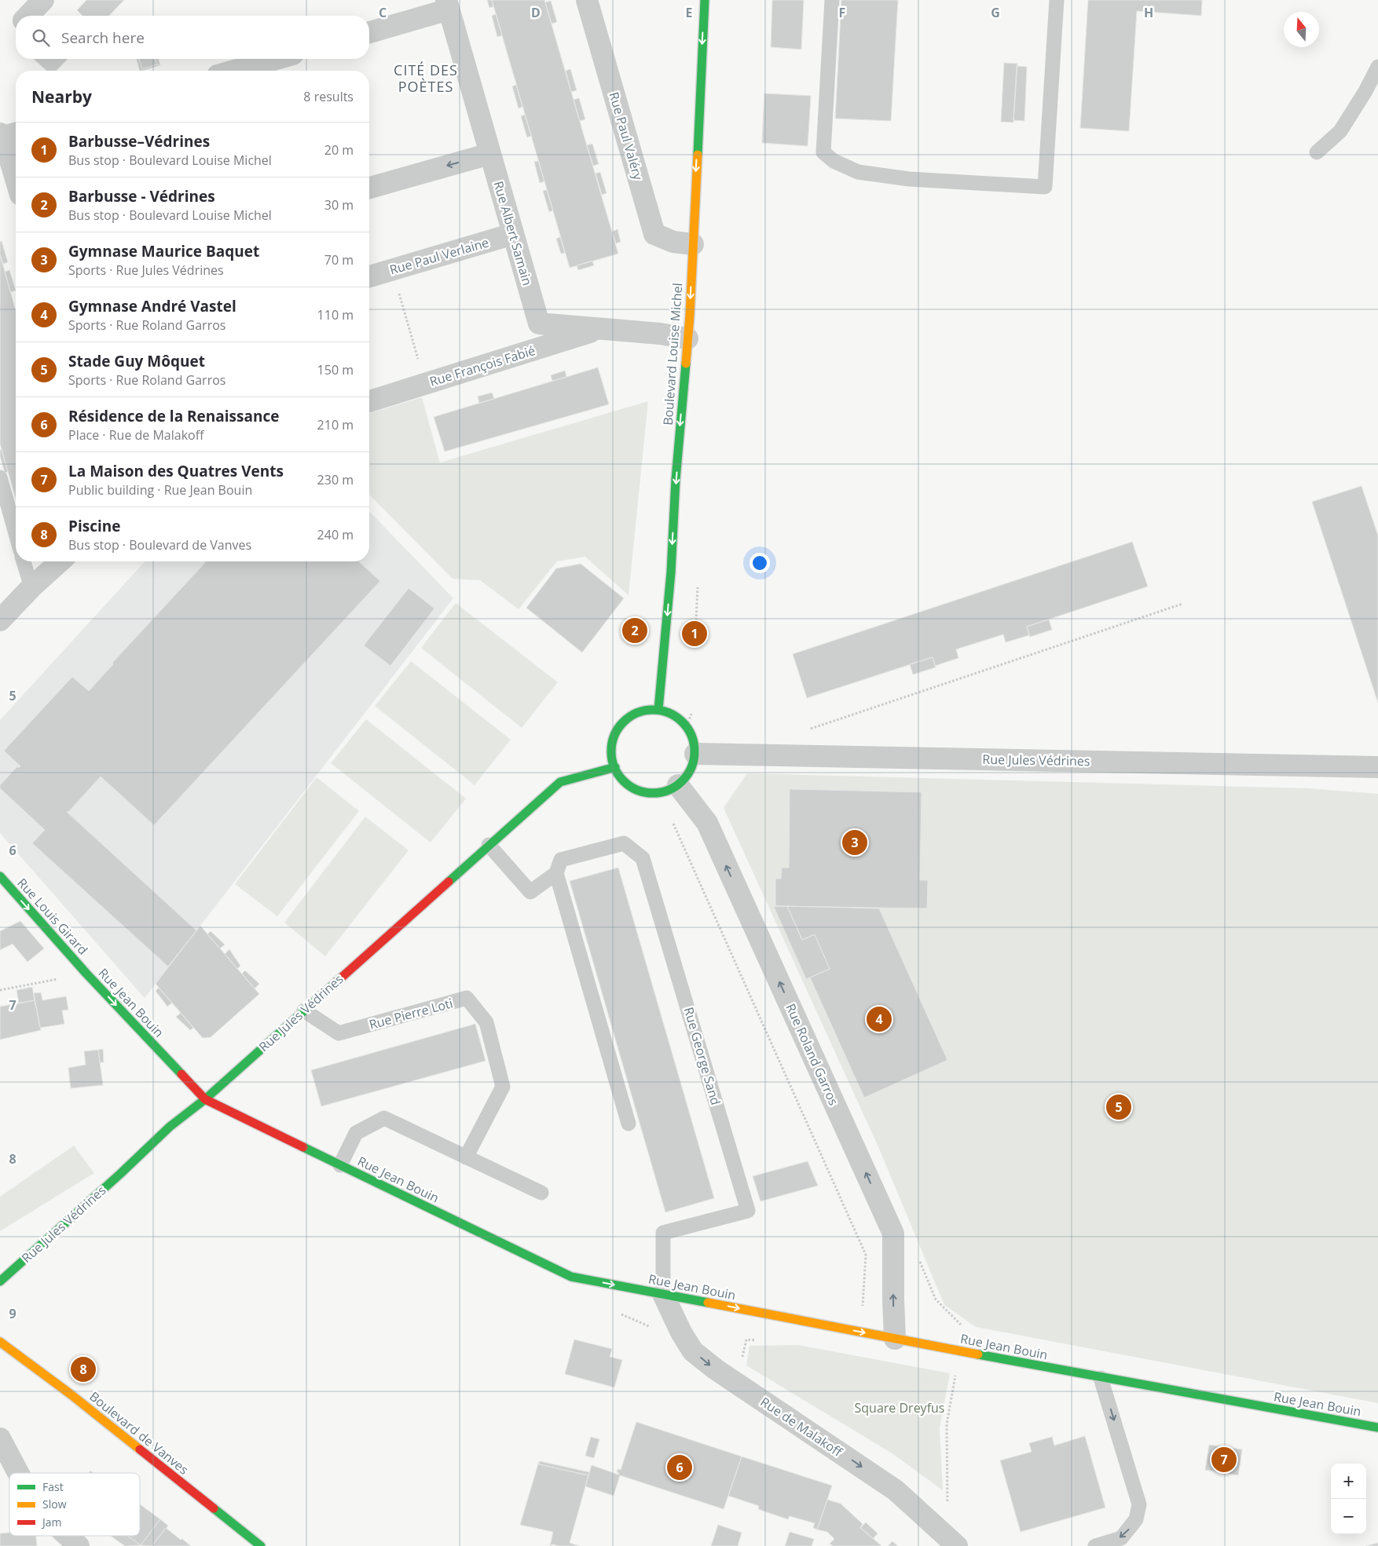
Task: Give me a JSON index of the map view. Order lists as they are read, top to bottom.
{
  "streets": {
    "street": [
      "Rue Paul Valéry",
      "Rue Albert Samain",
      "Rue Paul Verlaine",
      "Boulevard Louise Michel",
      "Rue François Fabié",
      "Rue Jules Védrines",
      "Rue Louis Girard",
      "Rue Jean Bouin",
      "Rue Roland Garros",
      "Rue de Malakoff",
      "Boulevard de Vanves"
    ],
    "lane": ["Rue Pierre Loti", "Rue George Sand"]
  },
  "crossings": [
    ["Rue Paul Valéry", "Boulevard Louise Michel"],
    ["Rue Albert Samain", "Rue Paul Verlaine"],
    ["Rue Albert Samain", "Boulevard Louise Michel"],
    ["Rue Albert Samain", "Rue François Fabié"],
    ["Boulevard Louise Michel", "Rue Jules Védrines"],
    ["Boulevard Louise Michel", "Rue Roland Garros"],
    ["Rue Jules Védrines", "Rue Jean Bouin"],
    ["Rue Jules Védrines", "Rue Pierre Loti"],
    ["Rue Jules Védrines", "Rue Roland Garros"],
    ["Rue Jules Védrines", "Rue George Sand"],
    ["Rue Louis Girard", "Rue Jean Bouin"],
    ["Rue Jean Bouin", "Rue Roland Garros"],
    ["Rue Jean Bouin", "Rue George Sand"],
    ["Rue Jean Bouin", "Rue de Malakoff"],
    ["Rue George Sand", "Rue de Malakoff"]
  ],
  "one_way": [
    "Boulevard Louise Michel",
    "Rue Louis Girard",
    "Rue Jean Bouin",
    "Rue Roland Garros",
    "Rue de Malakoff"
  ],
  "districts": ["CITÉ DES POÈTES"],
  "parks": ["Square Dreyfus"],
  "legend": ["Fast", "Slow", "Jam"],
  "north": "top",
  "page": {
    "search": "Search here",
    "heading": ["Nearby", "8 results"],
    "list": [
      {
        "mark": "1",
        "name": "Barbusse–Védrines",
        "note": "Bus stop · Boulevard Louise Michel",
        "value": "20 m"
      },
      {
        "mark": "2",
        "name": "Barbusse - Védrines",
        "note": "Bus stop · Boulevard Louise Michel",
        "value": "30 m"
      },
      {
        "mark": "3",
        "name": "Gymnase Maurice Baquet",
        "note": "Sports · Rue Jules Védrines",
        "value": "70 m"
      },
      {
        "mark": "4",
        "name": "Gymnase André Vastel",
        "note": "Sports · Rue Roland Garros",
        "value": "110 m"
      },
      {
        "mark": "5",
        "name": "Stade Guy Môquet",
        "note": "Sports · Rue Roland Garros",
        "value": "150 m"
      },
      {
        "mark": "6",
        "name": "Résidence de la Renaissance",
        "note": "Place · Rue de Malakoff",
        "value": "210 m"
      },
      {
        "mark": "7",
        "name": "La Maison des Quatres Vents",
        "note": "Public building · Rue Jean Bouin",
        "value": "230 m"
      },
      {
        "mark": "8",
        "name": "Piscine",
        "note": "Bus stop · Boulevard de Vanves",
        "value": "240 m"
      }
    ],
    "pins": [
      "2",
      "1",
      "3",
      "4",
      "5",
      "8",
      "7",
      "6"
    ],
    "map_buttons": ["+", "−"]
  },
  "grid": {
    "columns": [
      "C",
      "D",
      "E",
      "F",
      "G",
      "H"
    ],
    "rows": [
      "5",
      "6",
      "7",
      "8",
      "9"
    ]
  }
}
